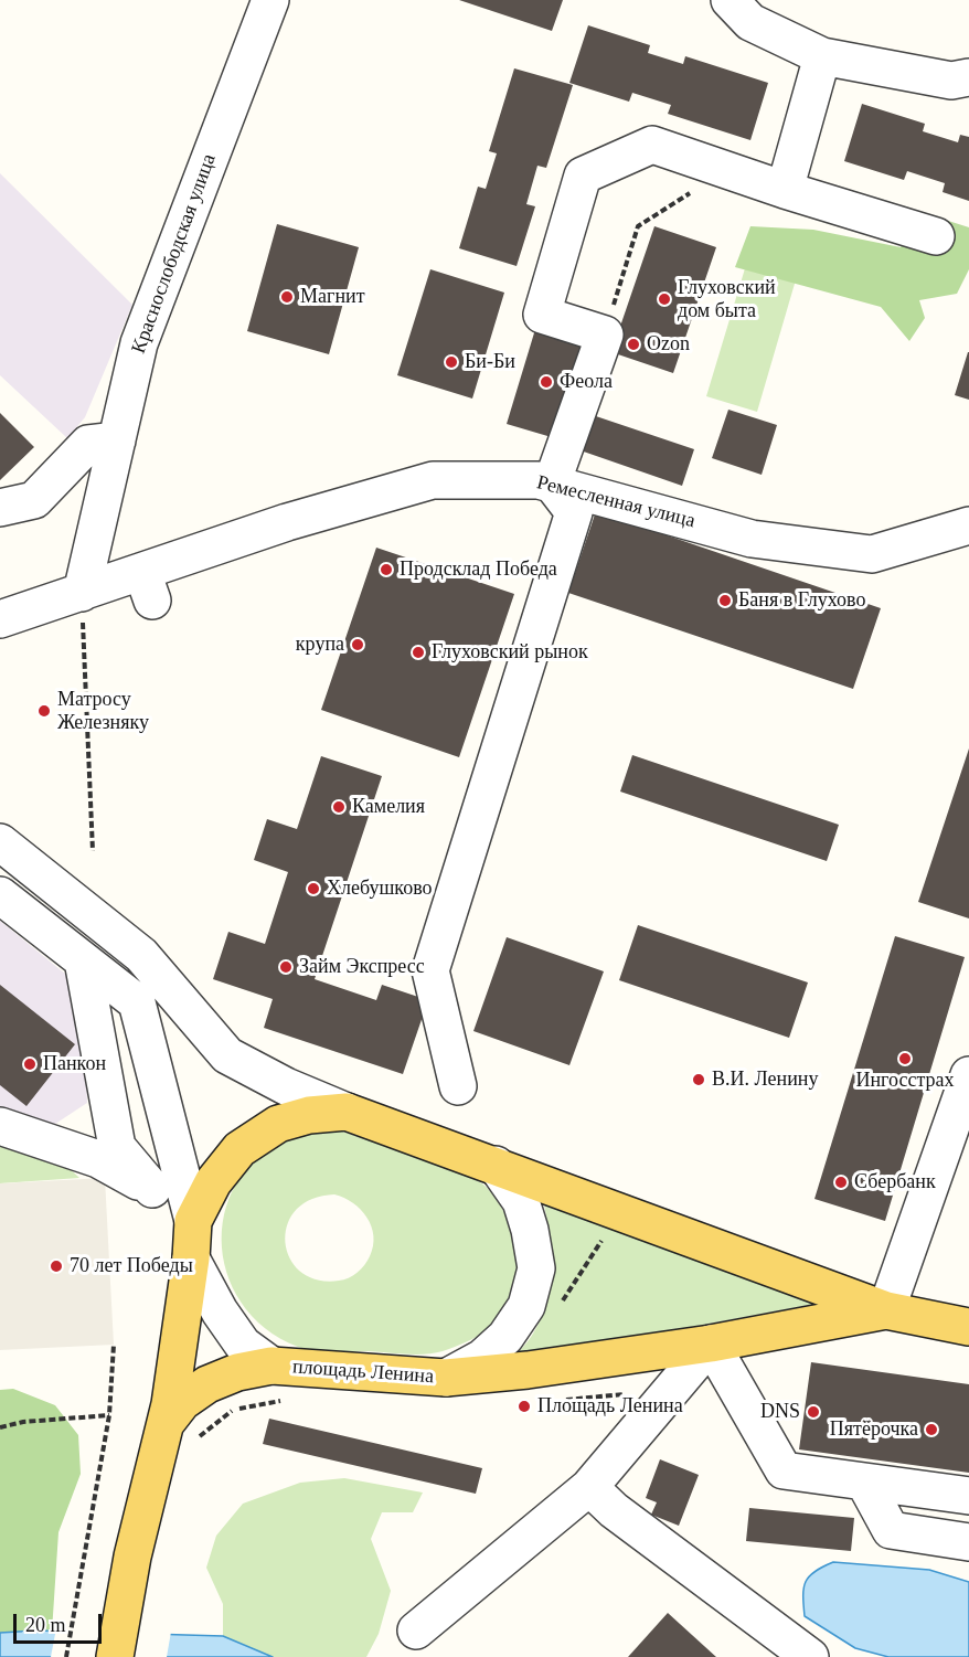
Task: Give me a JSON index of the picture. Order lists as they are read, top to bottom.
{
  "streets": {
    "main road": ["площадь Ленина"],
    "street": ["Краснослободская улица", "Ремесленная улица"]
  },
  "crossings": [
    ["Краснослободская улица", "Ремесленная улица"]
  ],
  "places": [
    "Магнит",
    "Глуховский дом быта",
    "Ozon",
    "Би-Би",
    "Феола",
    "Продсклад Победа",
    "Баня в Глухово",
    "крупа",
    "Глуховский рынок",
    "Матросу Железняку",
    "Камелия",
    "Хлебушково",
    "Займ Экспресс",
    "Ингосстрах",
    "Панкон",
    "В.И. Ленину",
    "Сбербанк",
    "70 лет Победы",
    "Площадь Ленина",
    "DNS",
    "Пятёрочка"
  ],
  "scale_bar": "20 m"
}
